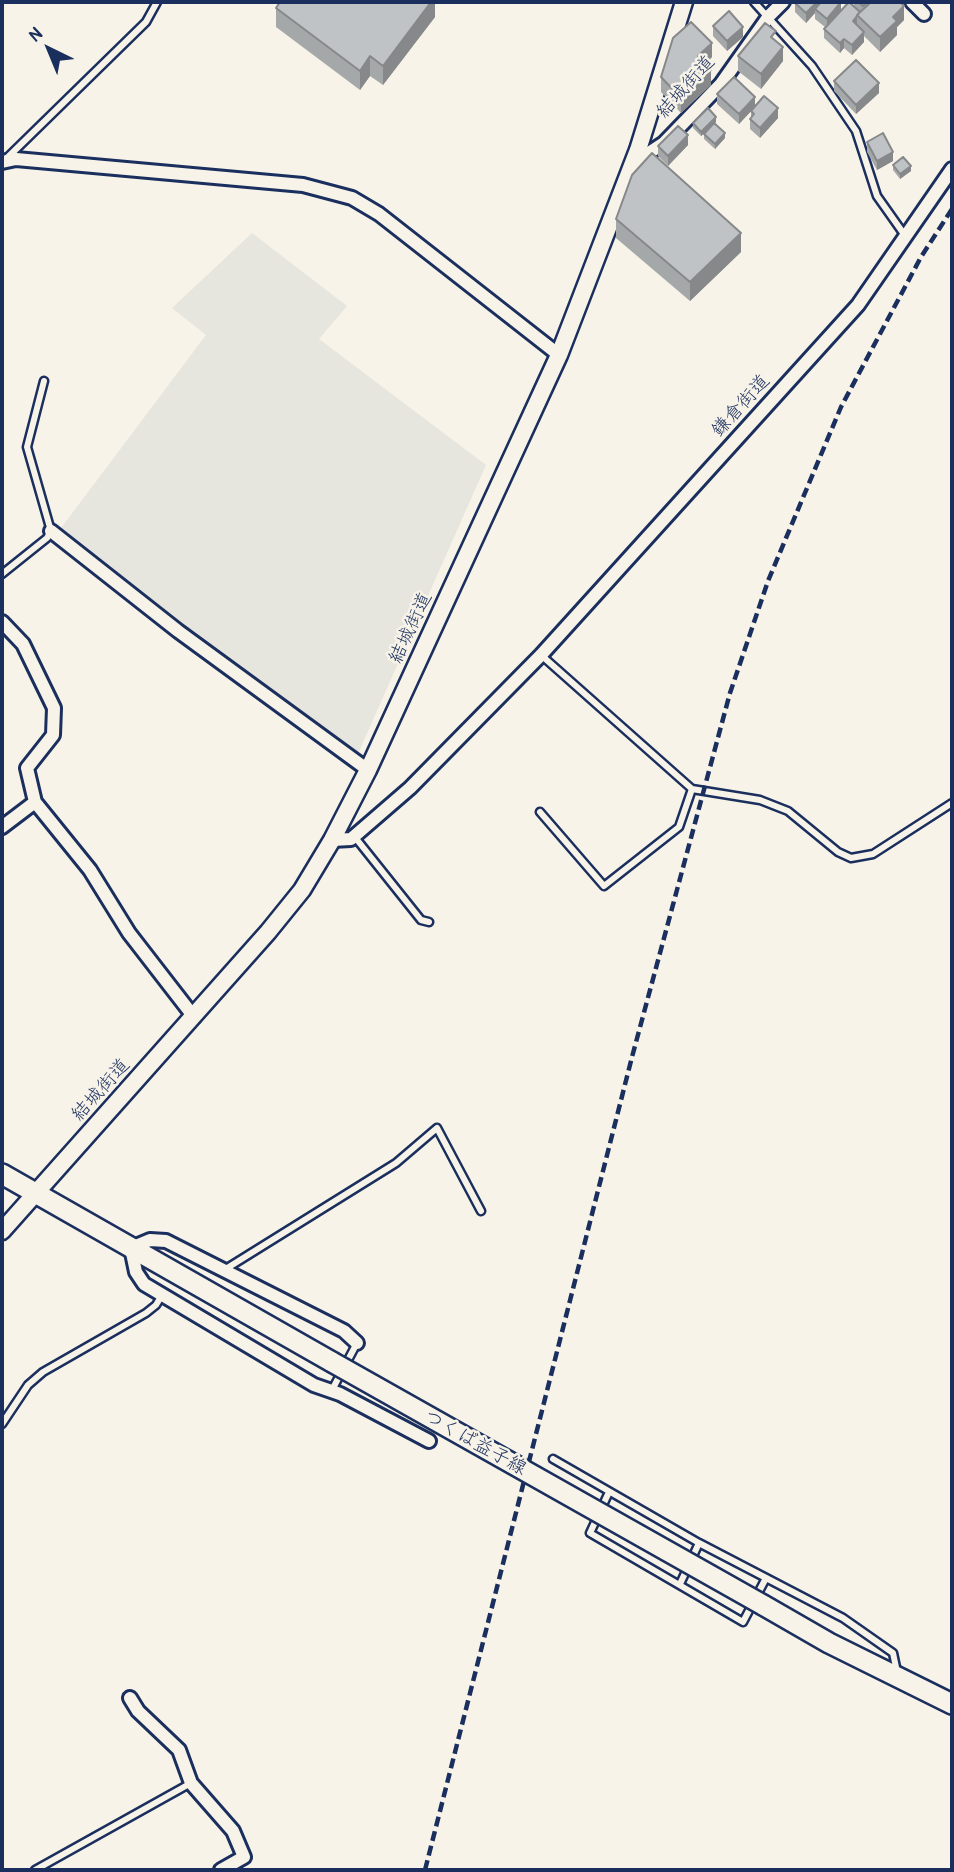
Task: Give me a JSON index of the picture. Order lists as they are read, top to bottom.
{
  "streets": {
    "main road": ["つくば益子線"],
    "street": ["結城街道", "鎌倉街道"]
  },
  "crossings": [
    ["結城街道", "つくば益子線"]
  ],
  "north": "top left"
}
